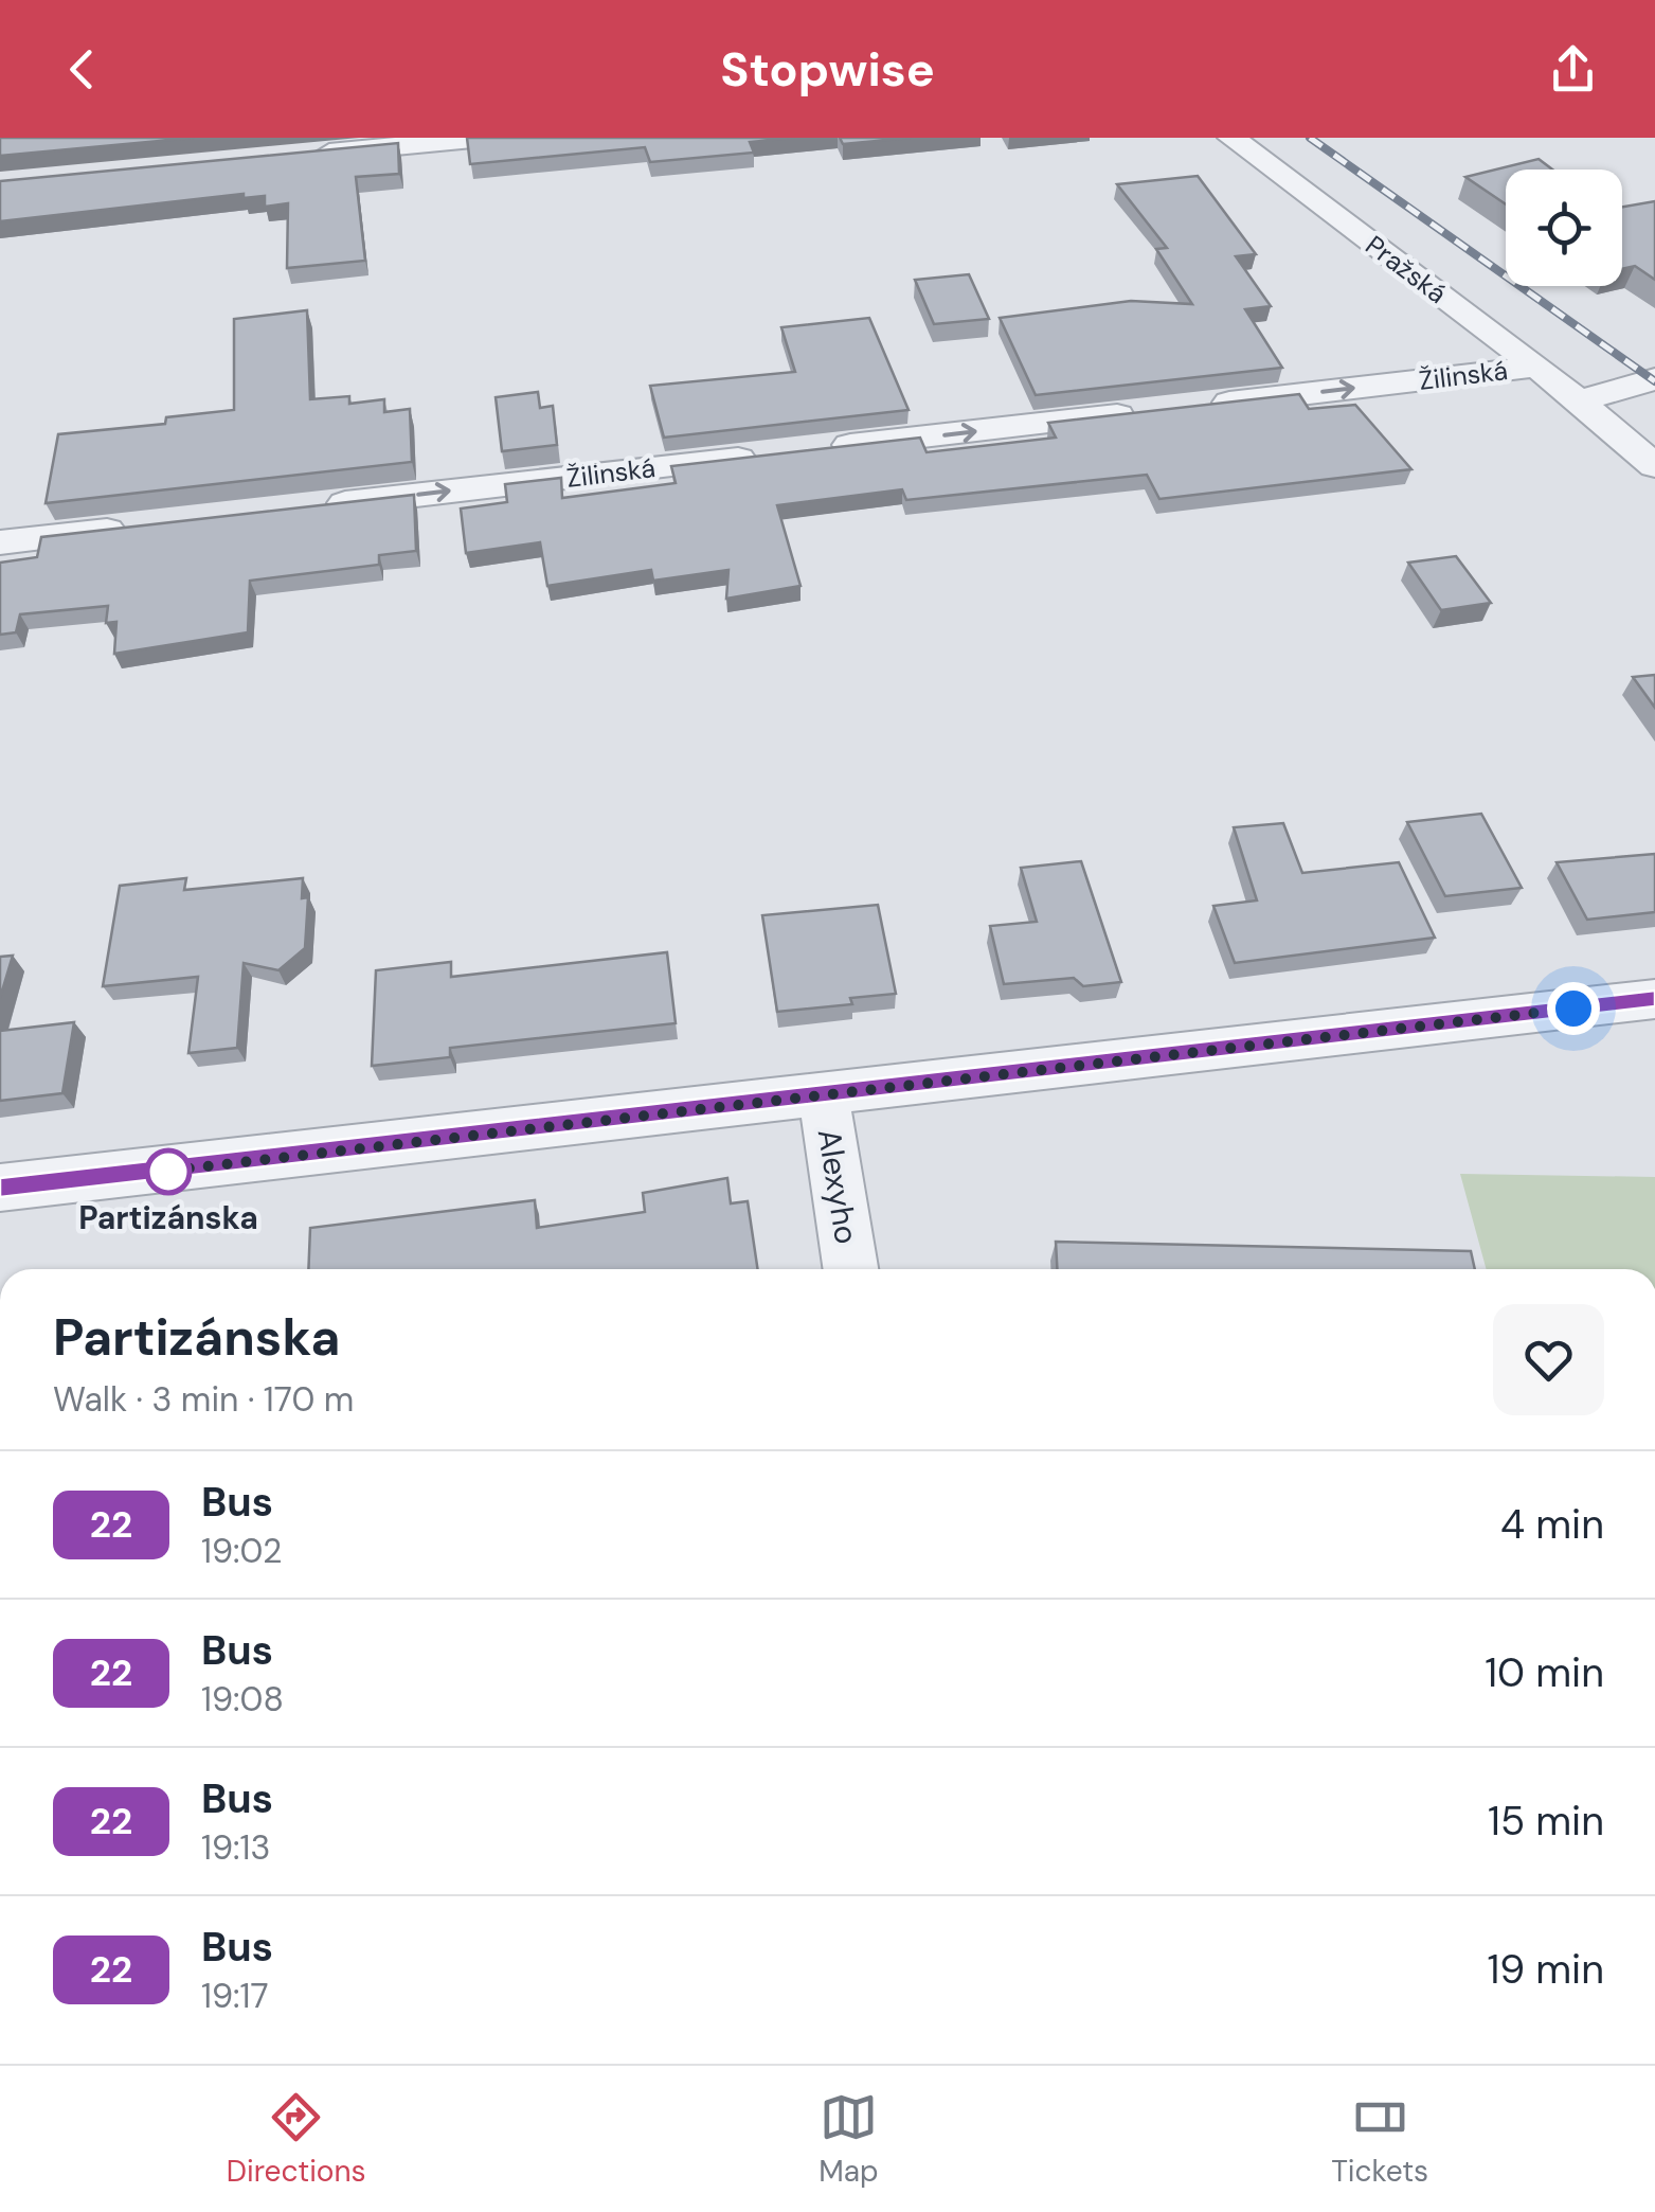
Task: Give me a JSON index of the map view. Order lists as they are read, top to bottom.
{
  "streets": {
    "street": ["Pražská", "Žilinská", "Alexyho"]
  },
  "crossings": [
    ["Pražská", "Žilinská"]
  ],
  "one_way": ["Žilinská"],
  "places": ["Partizánska"],
  "lines": ["bus line 22"],
  "page": {
    "header": "Stopwise",
    "heading": ["Partizánska", "Walk · 3 min · 170 m"],
    "list": [
      {
        "mark": "22",
        "name": "Bus",
        "note": "19:02",
        "value": "4 min"
      },
      {
        "mark": "22",
        "name": "Bus",
        "note": "19:08",
        "value": "10 min"
      },
      {
        "mark": "22",
        "name": "Bus",
        "note": "19:13",
        "value": "15 min"
      },
      {
        "mark": "22",
        "name": "Bus",
        "note": "19:17",
        "value": "19 min"
      }
    ],
    "tabs": ["Directions", "Map", "Tickets"]
  }
}
